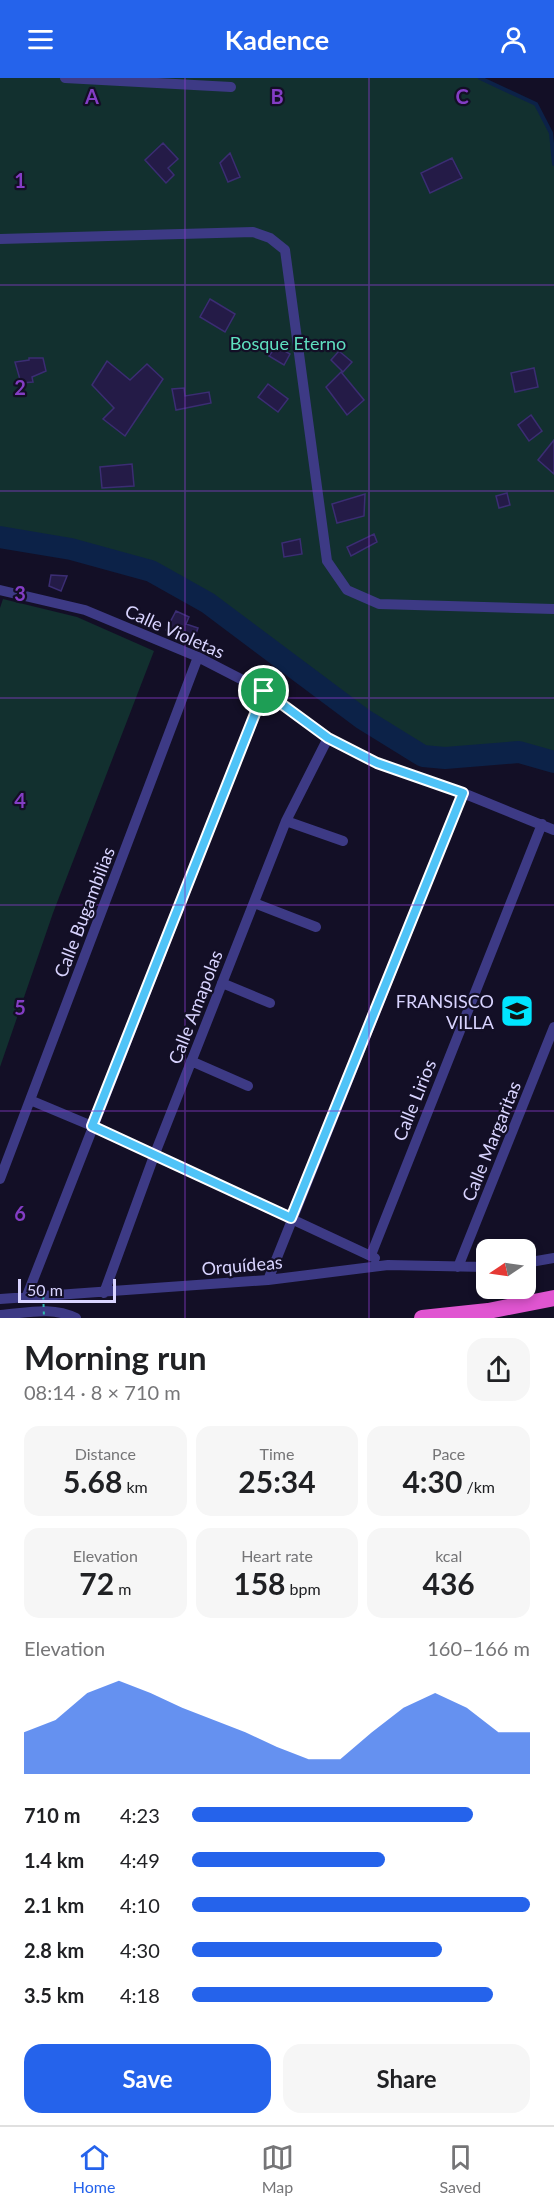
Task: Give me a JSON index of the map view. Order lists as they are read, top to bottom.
{
  "streets": {
    "street": [
      "Calle Violetas",
      "Calle Bugambilias",
      "Calle Amapolas",
      "Calle Lirios",
      "Calle Margaritas",
      "Orquídeas"
    ]
  },
  "crossings": [
    ["Calle Violetas", "Calle Bugambilias"],
    ["Calle Violetas", "Calle Amapolas"],
    ["Calle Violetas", "Calle Lirios"],
    ["Calle Amapolas", "Orquídeas"],
    ["Calle Margaritas", "Orquídeas"]
  ],
  "parks": ["Bosque Eterno"],
  "places": {
    "school or university": ["FRANSISCO VILLA"]
  },
  "scale_bar": "50 m",
  "north": "left",
  "page": {
    "header": "Kadence",
    "scale": "50 m",
    "heading": ["Morning run", "08:14 · 8 × 710 m"],
    "stats": [
      ["Distance", "5.68 km"],
      ["Time", "25:34"],
      ["Pace", "4:30 /km"],
      ["Elevation", "72 m"],
      ["Heart rate", "158 bpm"],
      ["kcal", "436"]
    ],
    "chart": ["Elevation", "160–166 m"],
    "list": [
      {
        "name": "710 m",
        "note": "4:23"
      },
      {
        "name": "1.4 km",
        "note": "4:49"
      },
      {
        "name": "2.1 km",
        "note": "4:10"
      },
      {
        "name": "2.8 km",
        "note": "4:30"
      },
      {
        "name": "3.5 km",
        "note": "4:18"
      }
    ],
    "buttons": ["Save", "Share"],
    "tabs": ["Home", "Map", "Saved"]
  },
  "grid": {
    "columns": ["A", "B", "C"],
    "rows": [
      "1",
      "2",
      "3",
      "4",
      "5",
      "6"
    ]
  }
}
